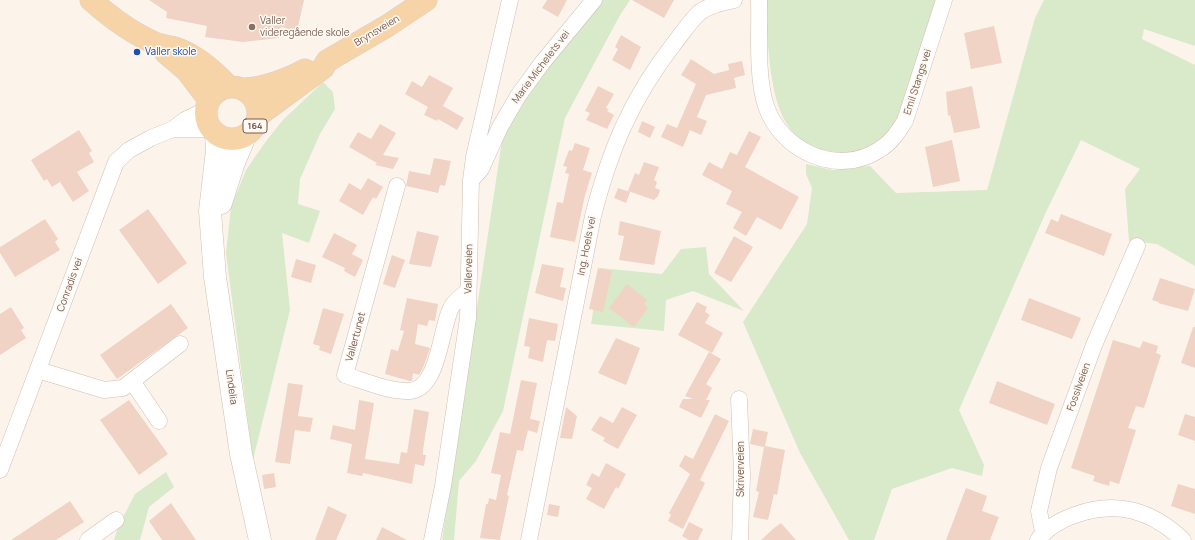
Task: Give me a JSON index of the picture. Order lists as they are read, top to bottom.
{
  "streets": {
    "main road": ["Brynsveien", "164", "Lindelia"],
    "street": [
      "Marie Michelets vei",
      "Emil Stangs vei",
      "Ing. Hoels vei",
      "Vallerveien",
      "Conradis vei",
      "Vallertunet",
      "Fossilveien",
      "Skriverveien"
    ]
  },
  "crossings": [
    ["Brynsveien", "164"],
    ["Brynsveien", "Conradis vei"],
    ["Brynsveien", "Lindelia"],
    ["Marie Michelets vei", "Vallerveien"],
    ["164", "Conradis vei"],
    ["164", "Lindelia"],
    ["Vallerveien", "Vallertunet"],
    ["Conradis vei", "Lindelia"]
  ],
  "places": ["Valler videregående skole", "Valler skole"]
}
